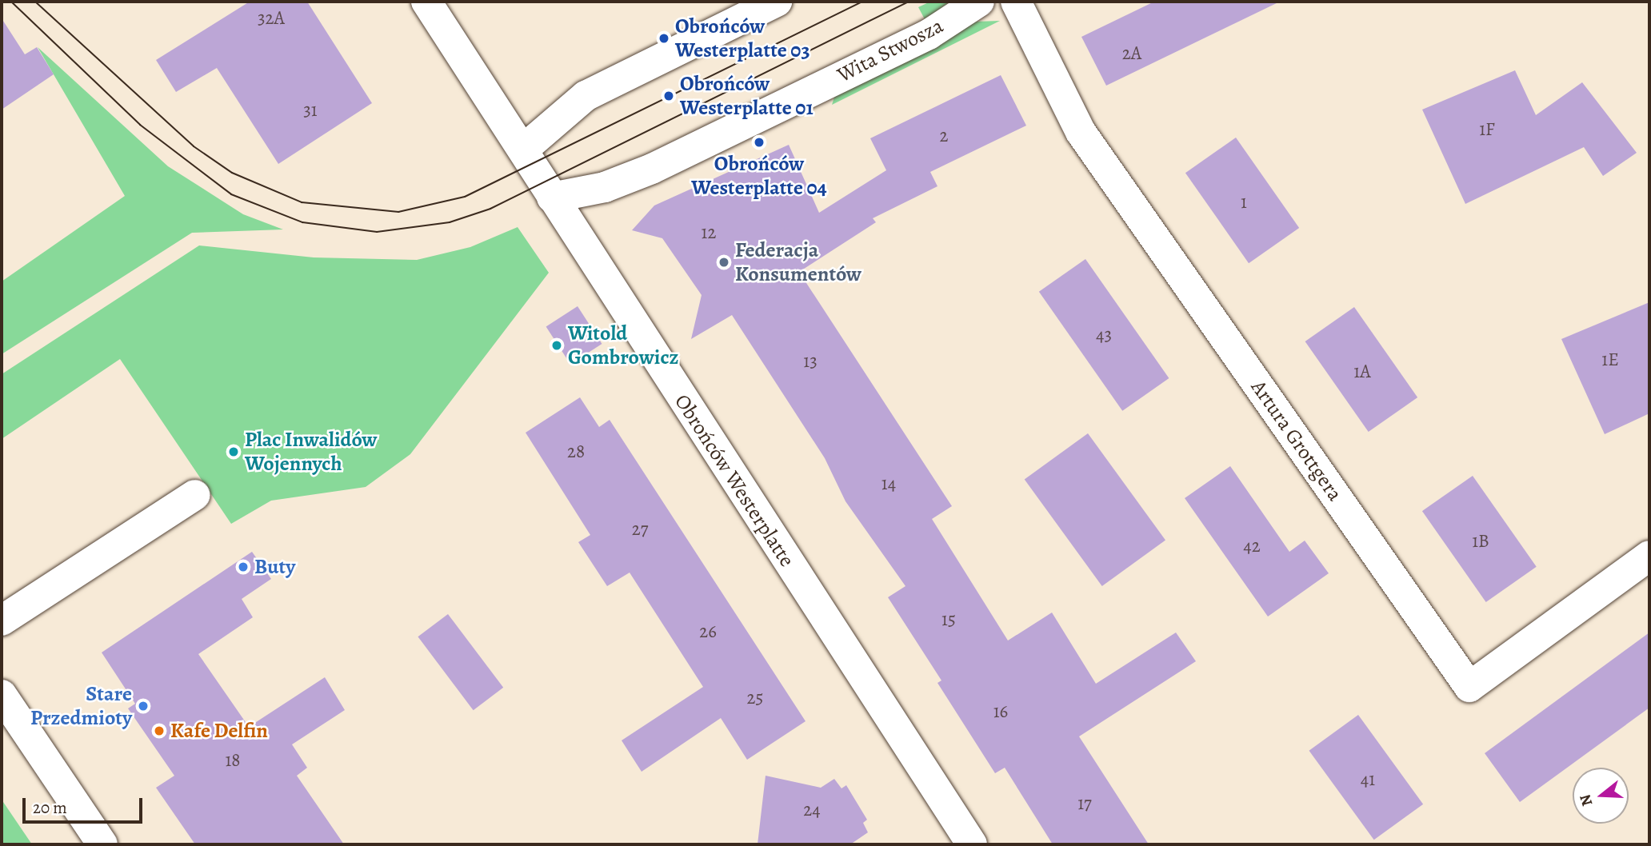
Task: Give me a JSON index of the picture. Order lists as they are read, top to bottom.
{
  "streets": {
    "street": ["Wita Stwosza", "Artura Grottgera", "Obrońców Westerplatte"]
  },
  "crossings": [
    ["Wita Stwosza", "Obrońców Westerplatte"]
  ],
  "places": [
    "Obrońców Westerplatte 03",
    "Obrońców Westerplatte 01",
    "Obrońców Westerplatte 04",
    "Federacja Konsumentów",
    "Witold Gombrowicz",
    "Plac Inwalidów Wojennych",
    "Buty",
    "Stare Przedmioty",
    "Kafe Delfin"
  ],
  "house_numbers": [
    "32A",
    "2A",
    "31",
    "1F",
    "2",
    "1",
    "12",
    "43",
    "1E",
    "13",
    "1A",
    "28",
    "14",
    "27",
    "1B",
    "42",
    "15",
    "26",
    "25",
    "16",
    "18",
    "41",
    "17",
    "24"
  ],
  "scale_bar": "20 m",
  "north": "left"
}
